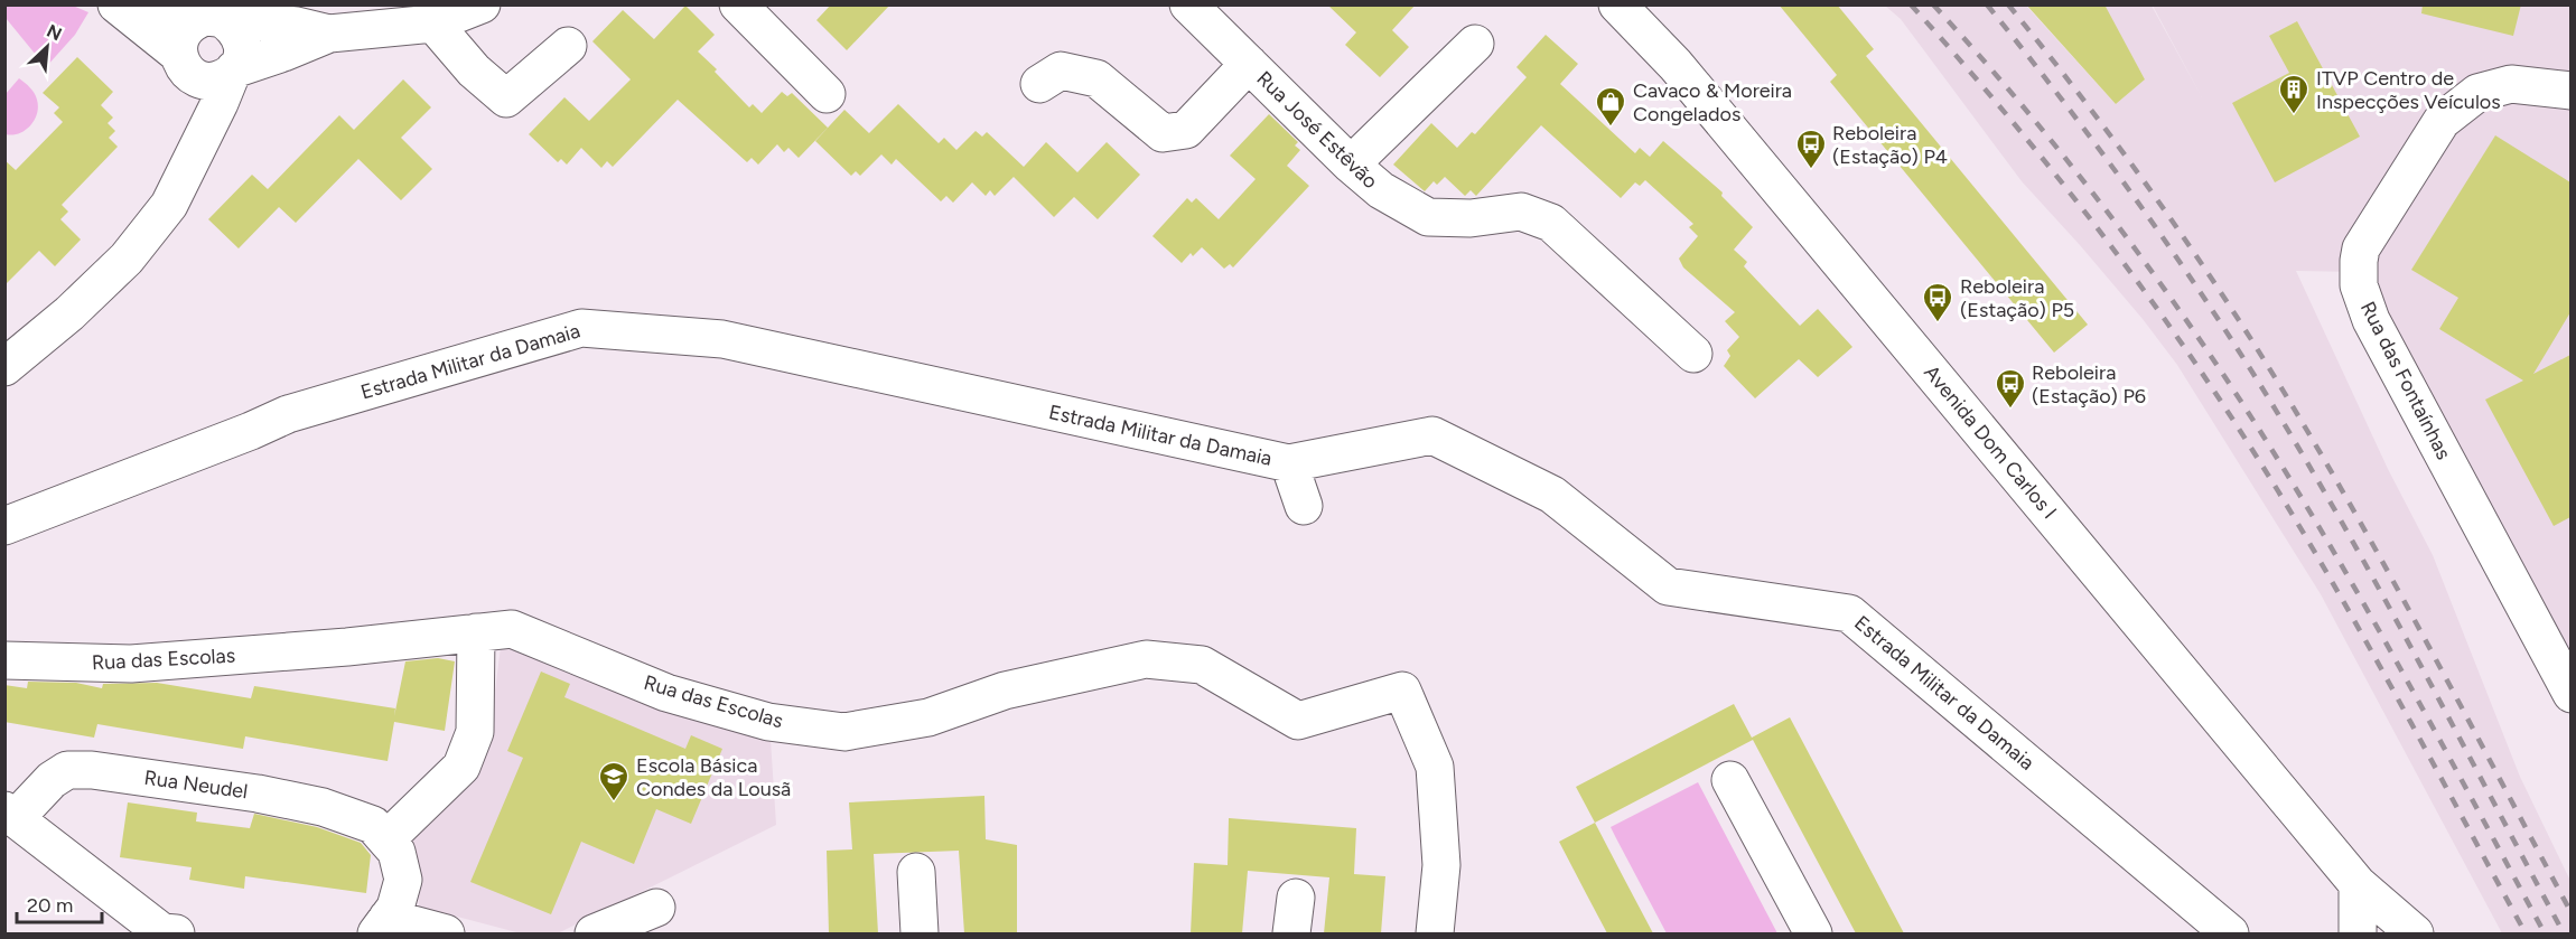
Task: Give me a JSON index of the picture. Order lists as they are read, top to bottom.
{
  "streets": {
    "street": [
      "Rua José Estêvão",
      "Estrada Militar da Damaia",
      "Rua das Fontaínhas",
      "Avenida Dom Carlos I",
      "Rua das Escolas",
      "Rua Neudel"
    ]
  },
  "places": {
    "building": ["ITVP Centro de Inspecções Veículos"],
    "shop": ["Cavaco & Moreira Congelados"],
    "bus stop": ["Reboleira (Estação) P4", "Reboleira (Estação) P5", "Reboleira (Estação) P6"],
    "school or university": ["Escola Básica Condes da Lousã"]
  },
  "scale_bar": "20 m",
  "north": "top right"
}
